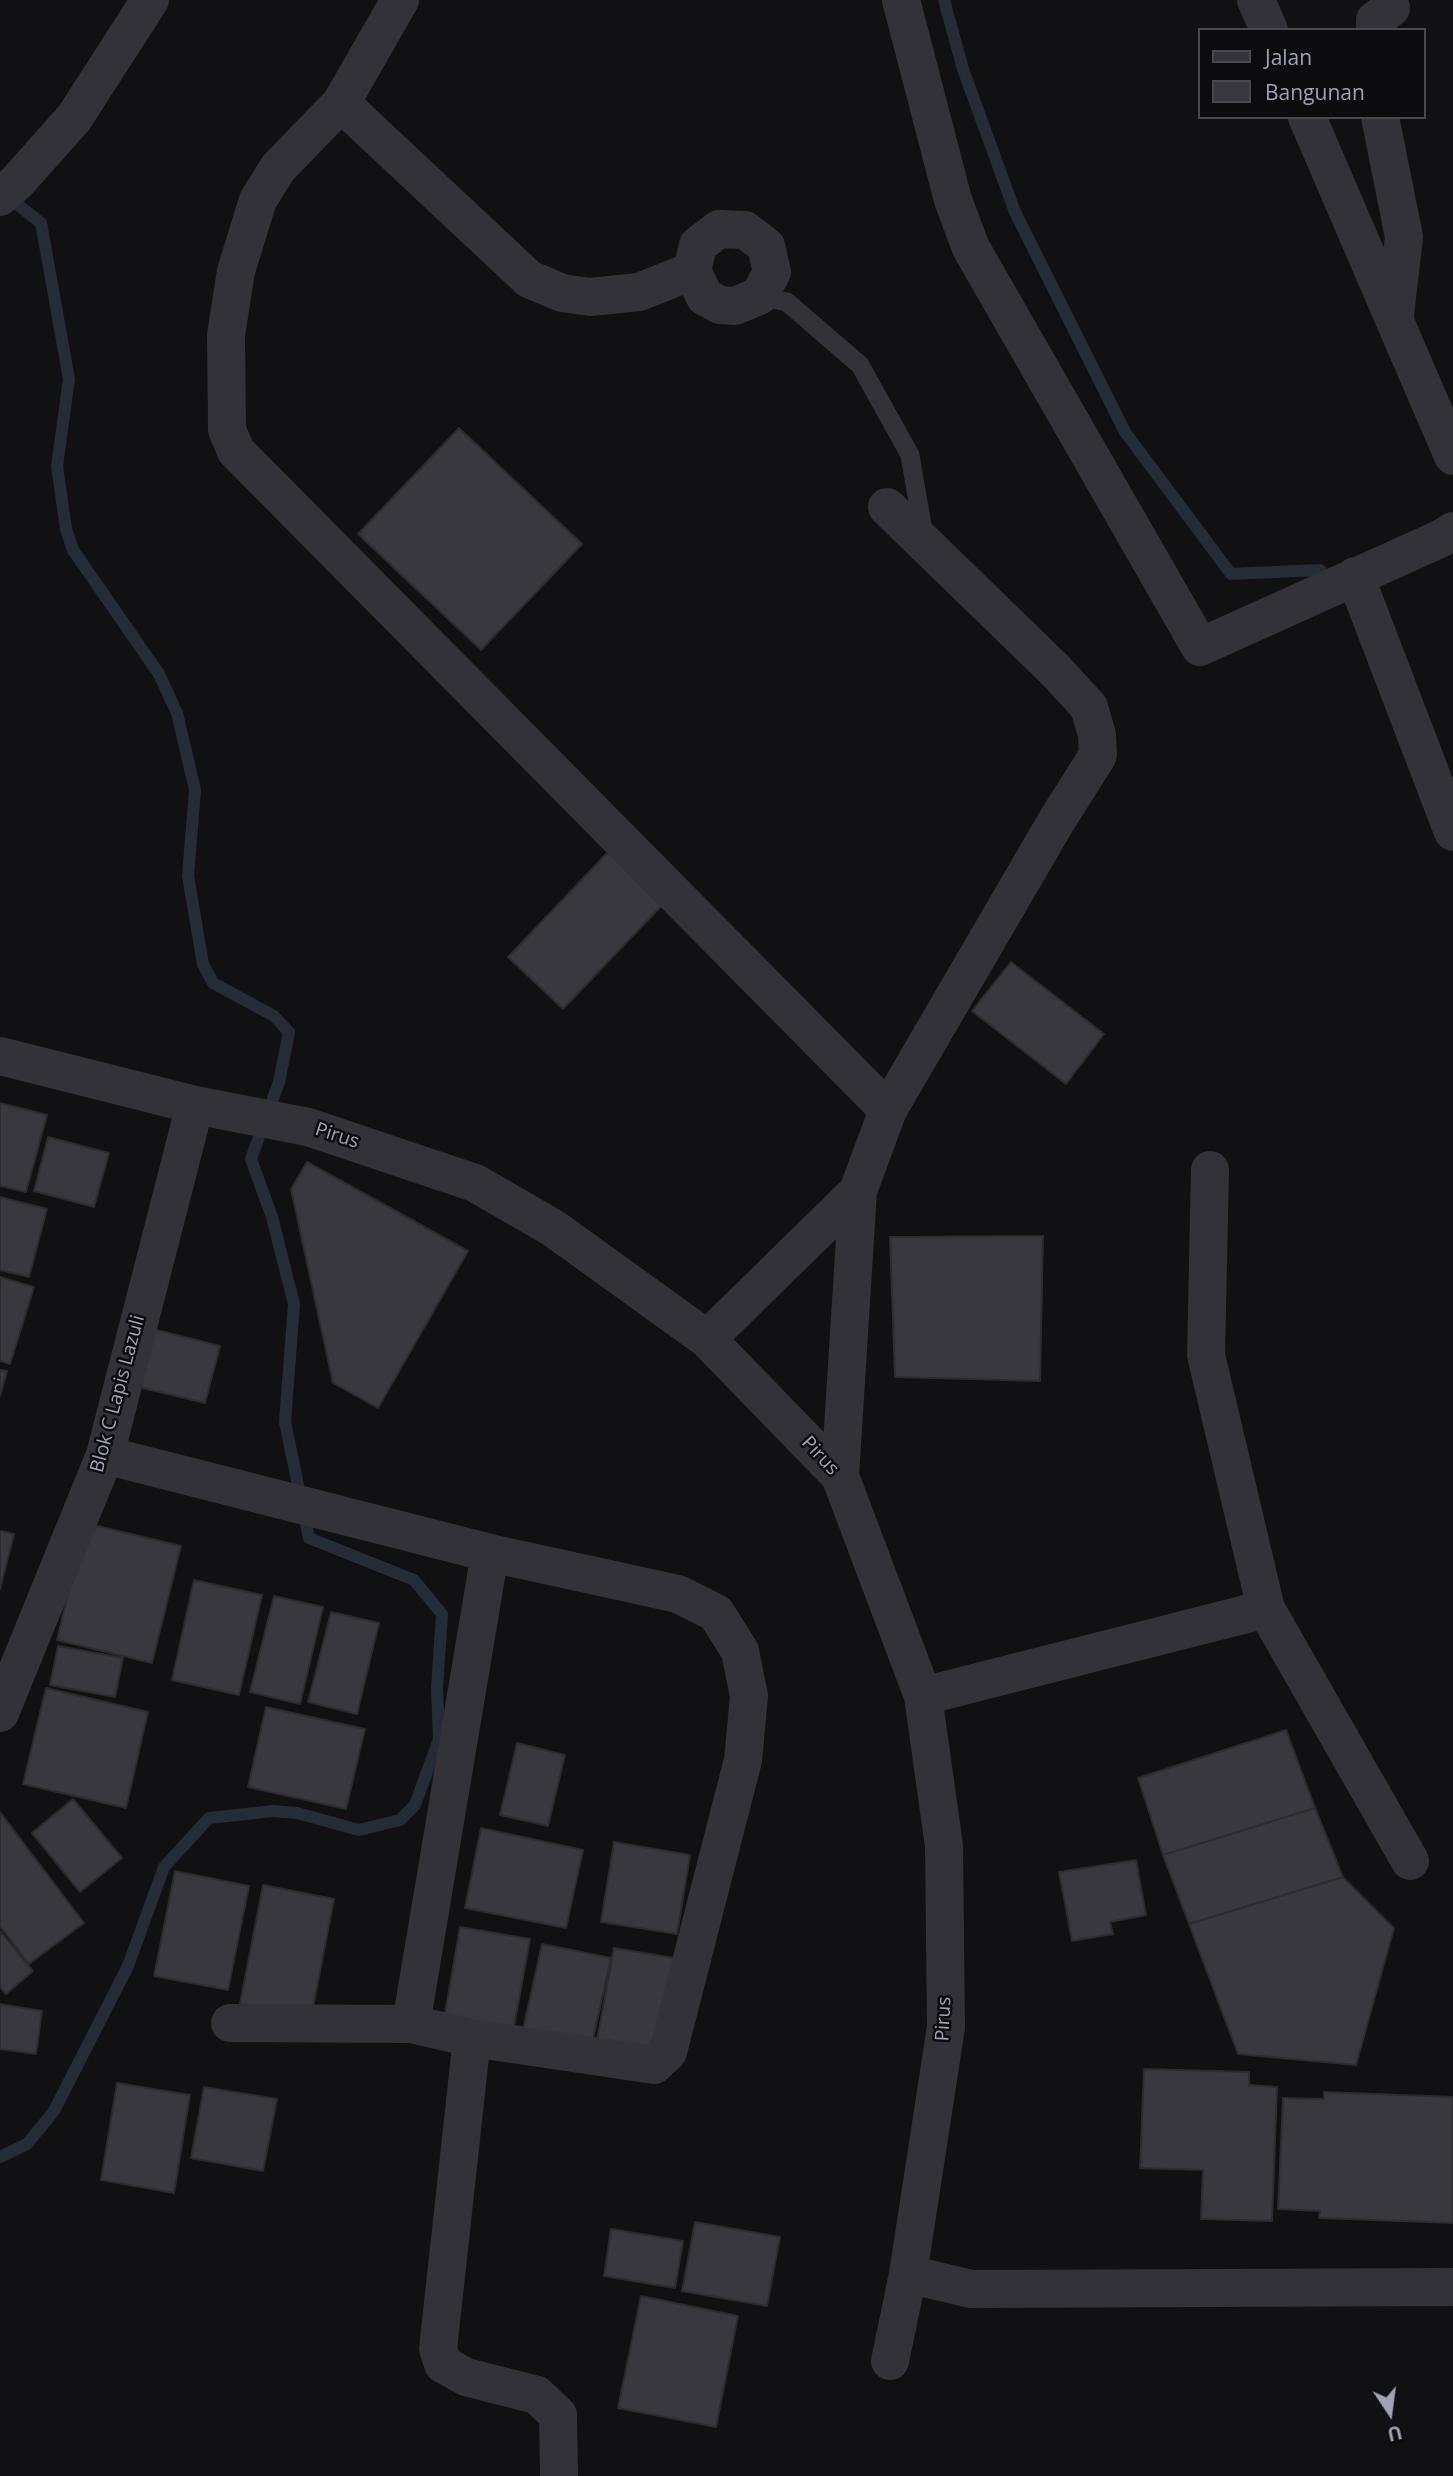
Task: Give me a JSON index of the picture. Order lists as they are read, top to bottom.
{
  "streets": {
    "street": ["Pirus", "Blok C Lapis Lazuli"]
  },
  "crossings": [
    ["Pirus", "Blok C Lapis Lazuli"]
  ],
  "legend": ["Jalan", "Bangunan"],
  "north": "bottom"
}
